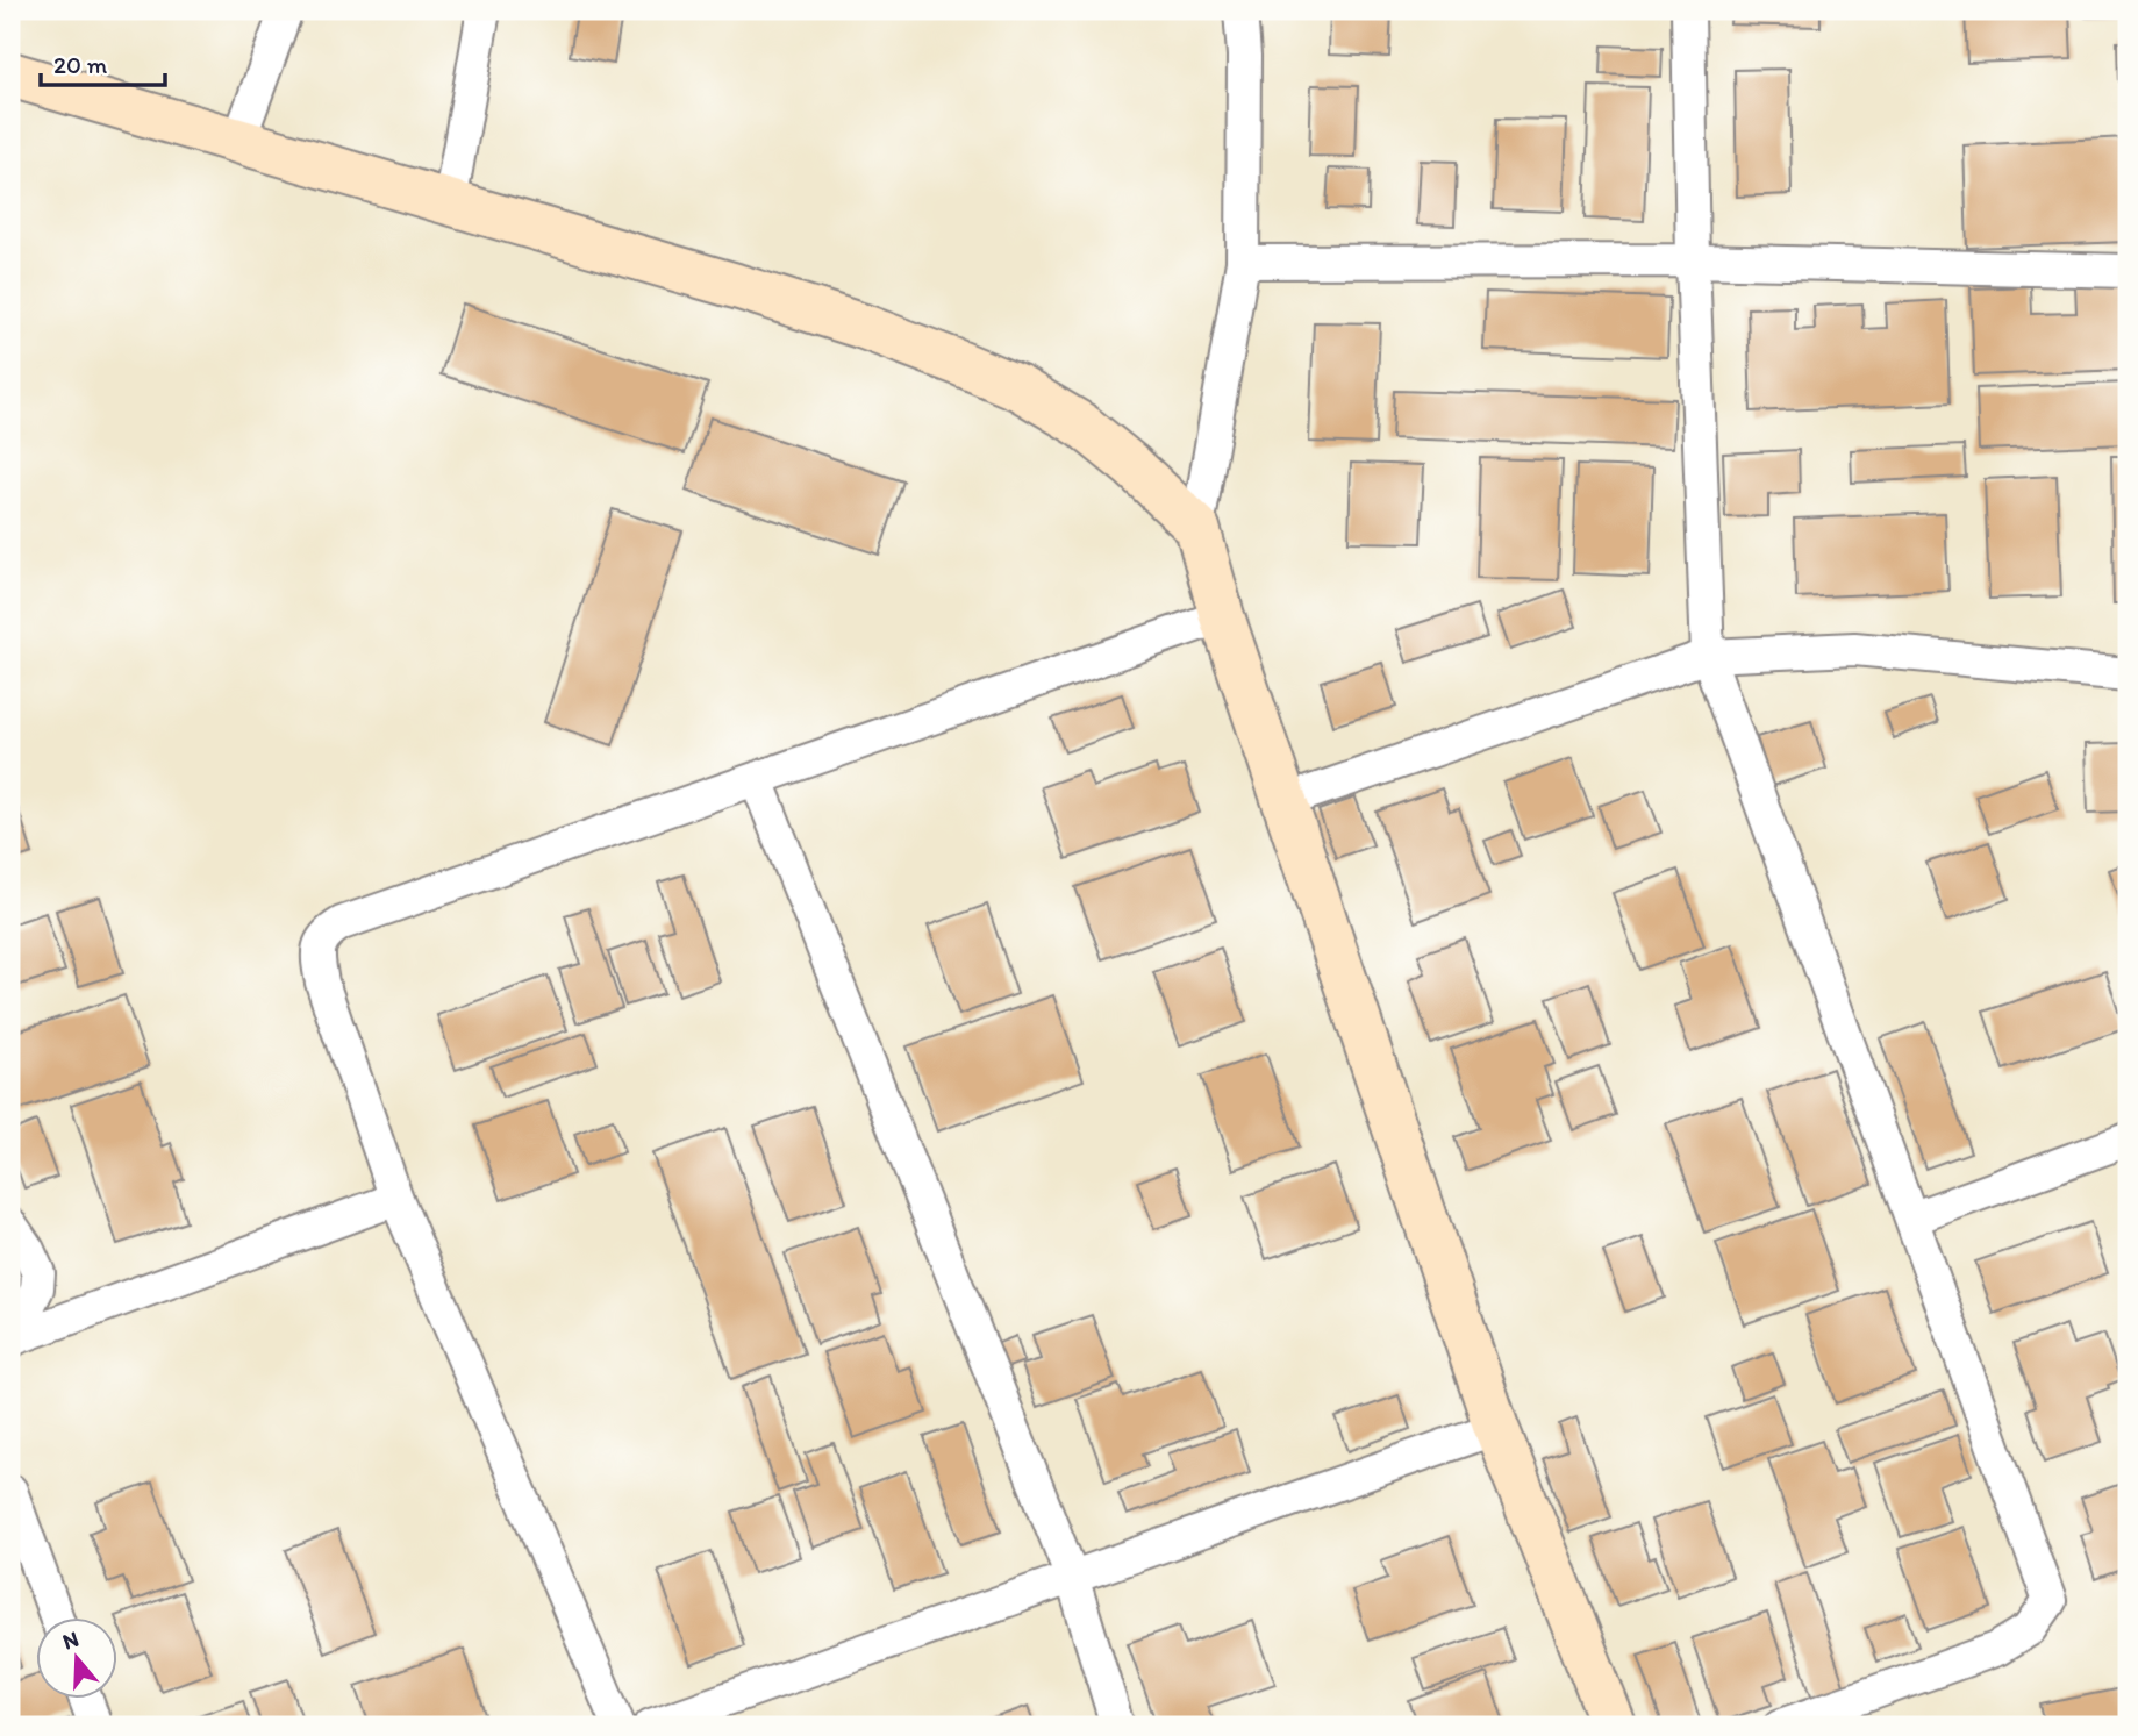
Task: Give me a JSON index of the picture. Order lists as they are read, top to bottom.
{
  "scale_bar": "20 m",
  "north": "top"
}
